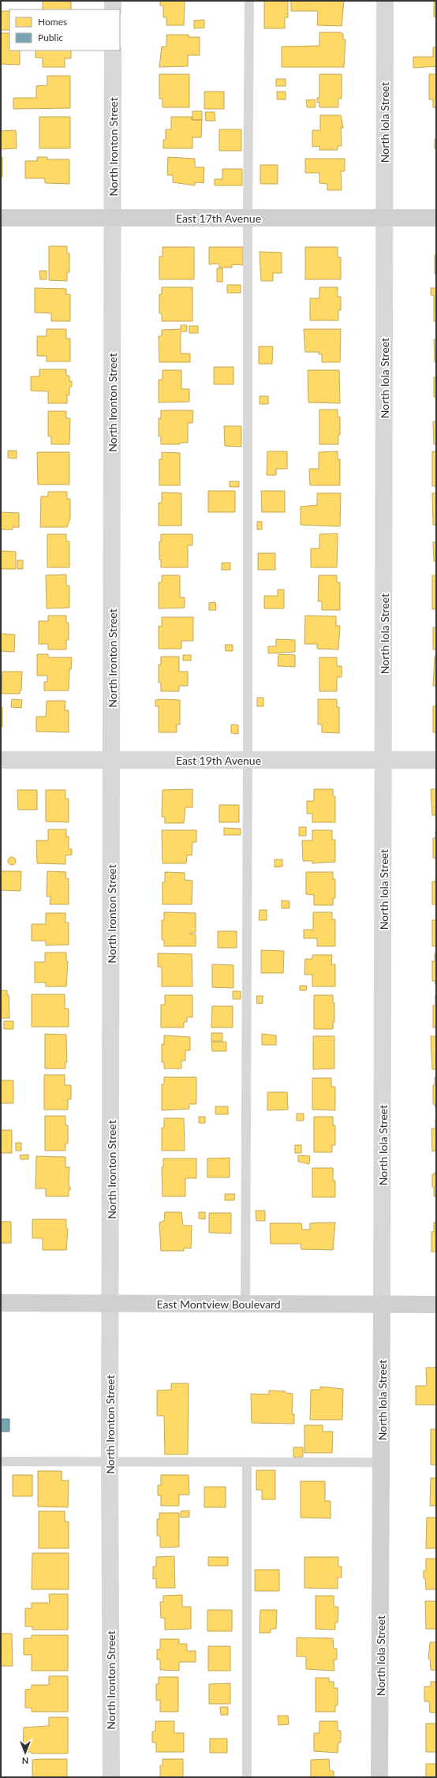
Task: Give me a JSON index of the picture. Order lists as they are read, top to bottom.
{
  "streets": {
    "street": [
      "North Iola Street",
      "North Ironton Street",
      "East 17th Avenue",
      "East 19th Avenue",
      "East Montview Boulevard"
    ]
  },
  "crossings": [
    ["North Iola Street", "East 17th Avenue"],
    ["North Iola Street", "East 19th Avenue"],
    ["North Iola Street", "East Montview Boulevard"],
    ["North Ironton Street", "East 17th Avenue"],
    ["North Ironton Street", "East 19th Avenue"],
    ["North Ironton Street", "East Montview Boulevard"]
  ],
  "legend": ["Homes", "Public"],
  "north": "bottom"
}
